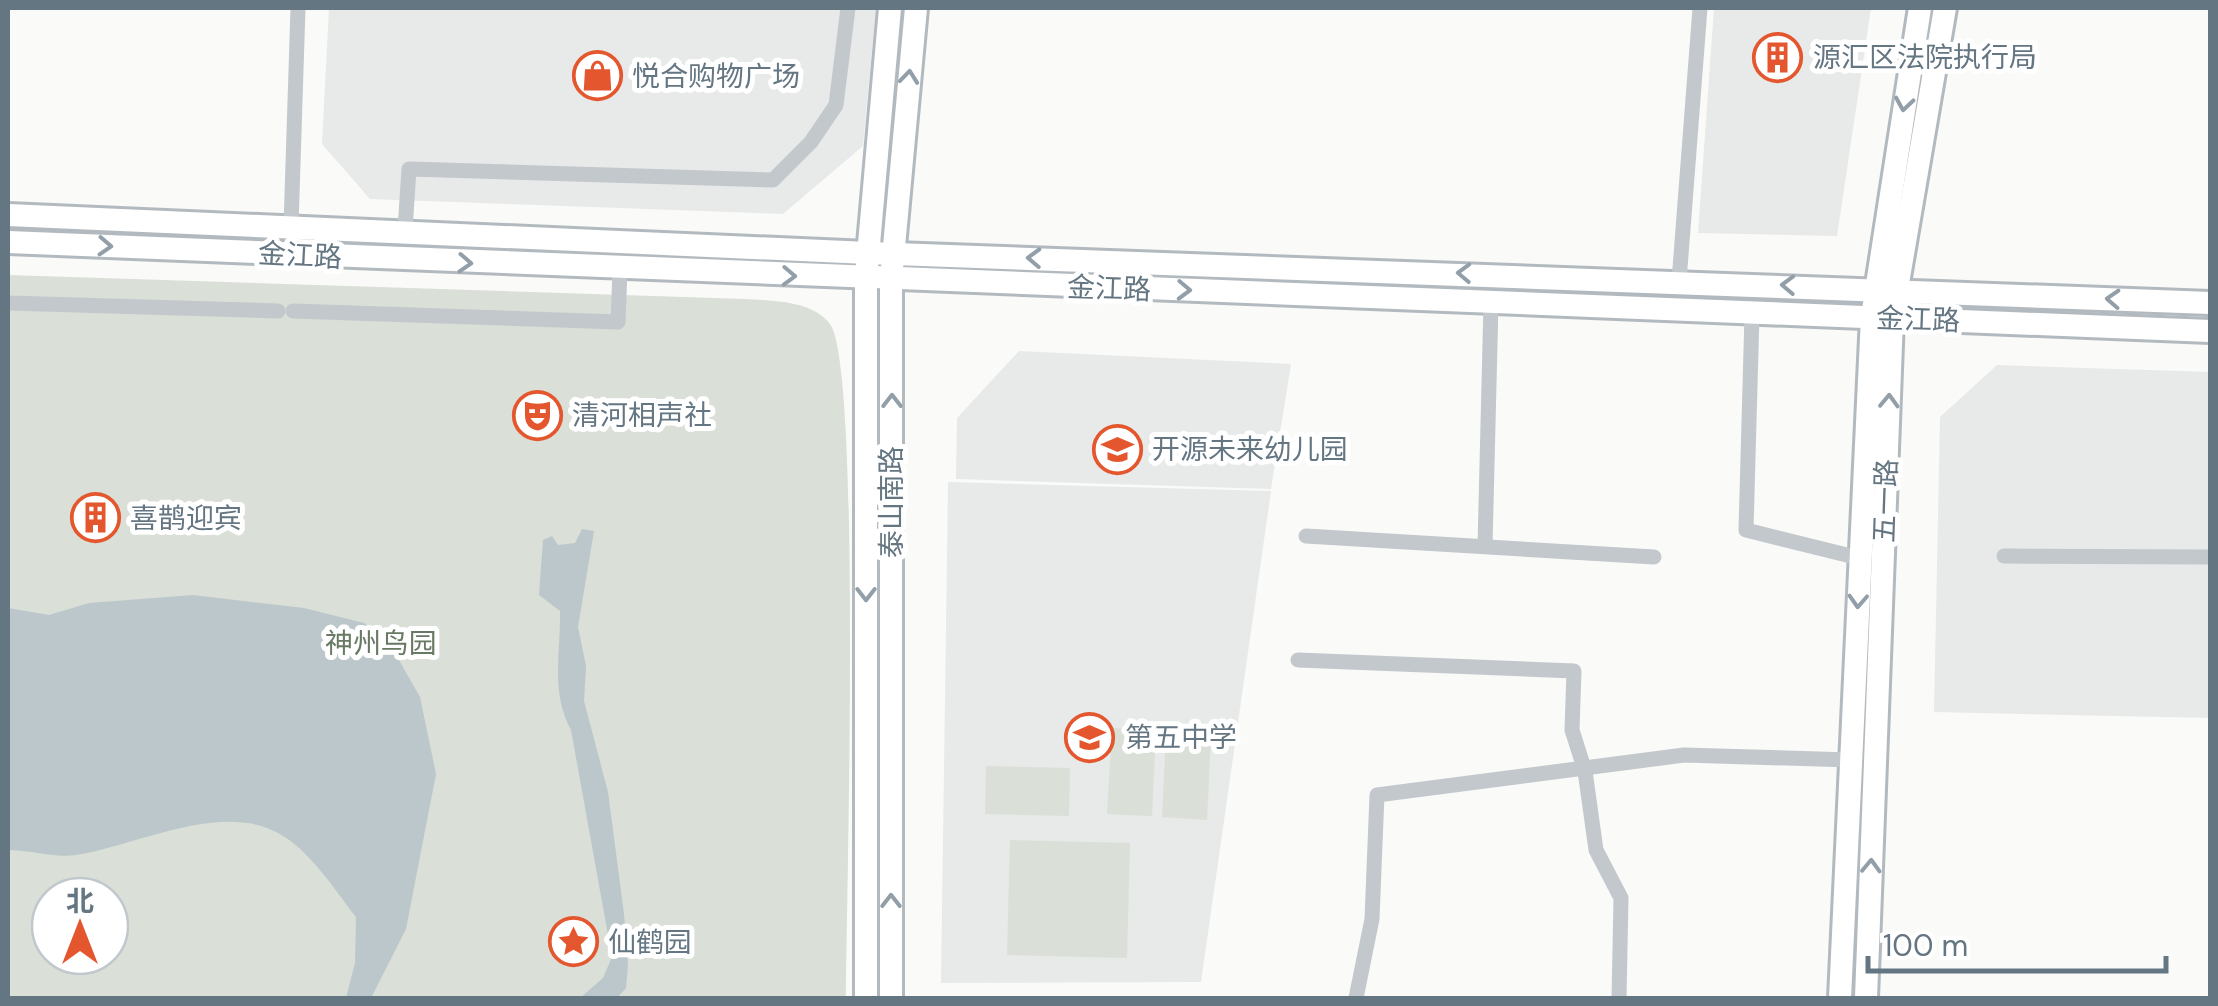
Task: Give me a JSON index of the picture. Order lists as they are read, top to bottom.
{
  "streets": {
    "street": ["金江路", "五一路", "泰山南路"]
  },
  "crossings": [
    ["金江路", "五一路"],
    ["金江路", "泰山南路"]
  ],
  "parks": ["神州鸟园"],
  "places": {
    "building": ["源汇区法院执行局", "喜鹊迎宾"],
    "shop": ["悦合购物广场"],
    "theatre": ["清河相声社"],
    "school or university": ["开源未来幼儿园", "第五中学"],
    "place": ["仙鹤园"]
  },
  "scale_bar": "100 m",
  "north": "top"
}
